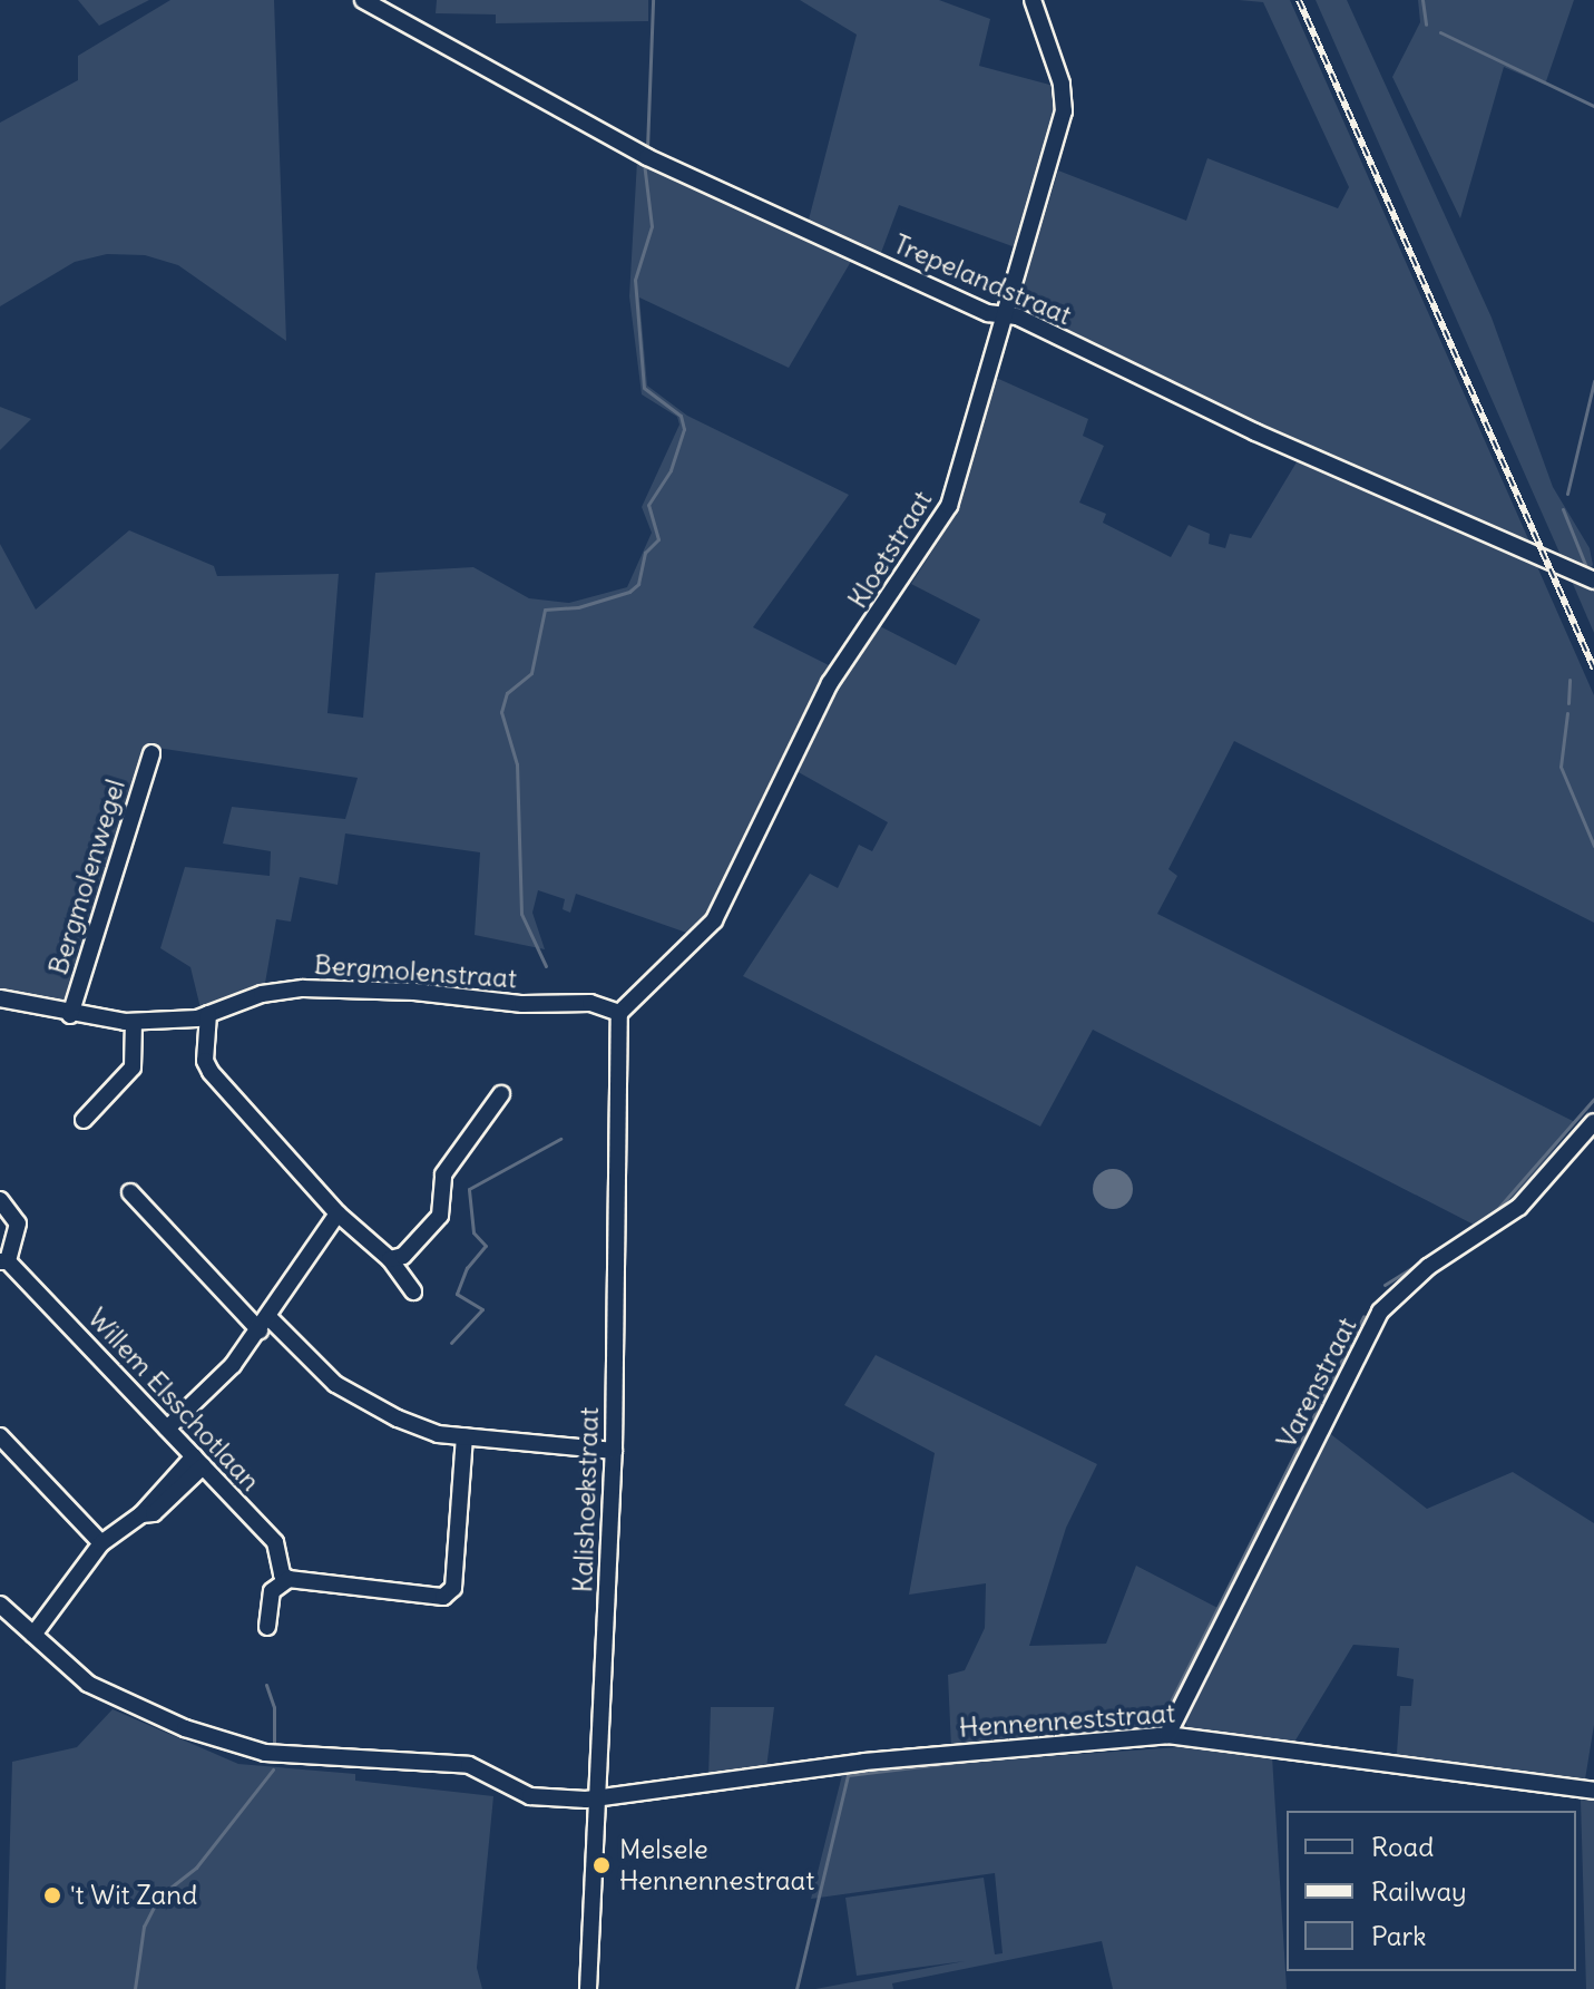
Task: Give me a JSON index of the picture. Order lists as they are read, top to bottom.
{
  "streets": {
    "street": [
      "Trepelandstraat",
      "Kloetstraat",
      "Bergmolenwegel",
      "Bergmolenstraat",
      "Varenstraat",
      "Willem Elsschotlaan",
      "Kalishoekstraat",
      "Hennenneststraat"
    ]
  },
  "crossings": [
    ["Trepelandstraat", "Kloetstraat"],
    ["Kloetstraat", "Bergmolenstraat"],
    ["Kloetstraat", "Kalishoekstraat"],
    ["Bergmolenwegel", "Bergmolenstraat"],
    ["Bergmolenstraat", "Kalishoekstraat"],
    ["Varenstraat", "Hennenneststraat"],
    ["Kalishoekstraat", "Hennenneststraat"]
  ],
  "places": ["Melsele Hennennestraat", "'t Wit Zand"],
  "legend": ["Road", "Railway", "Park"]
}
